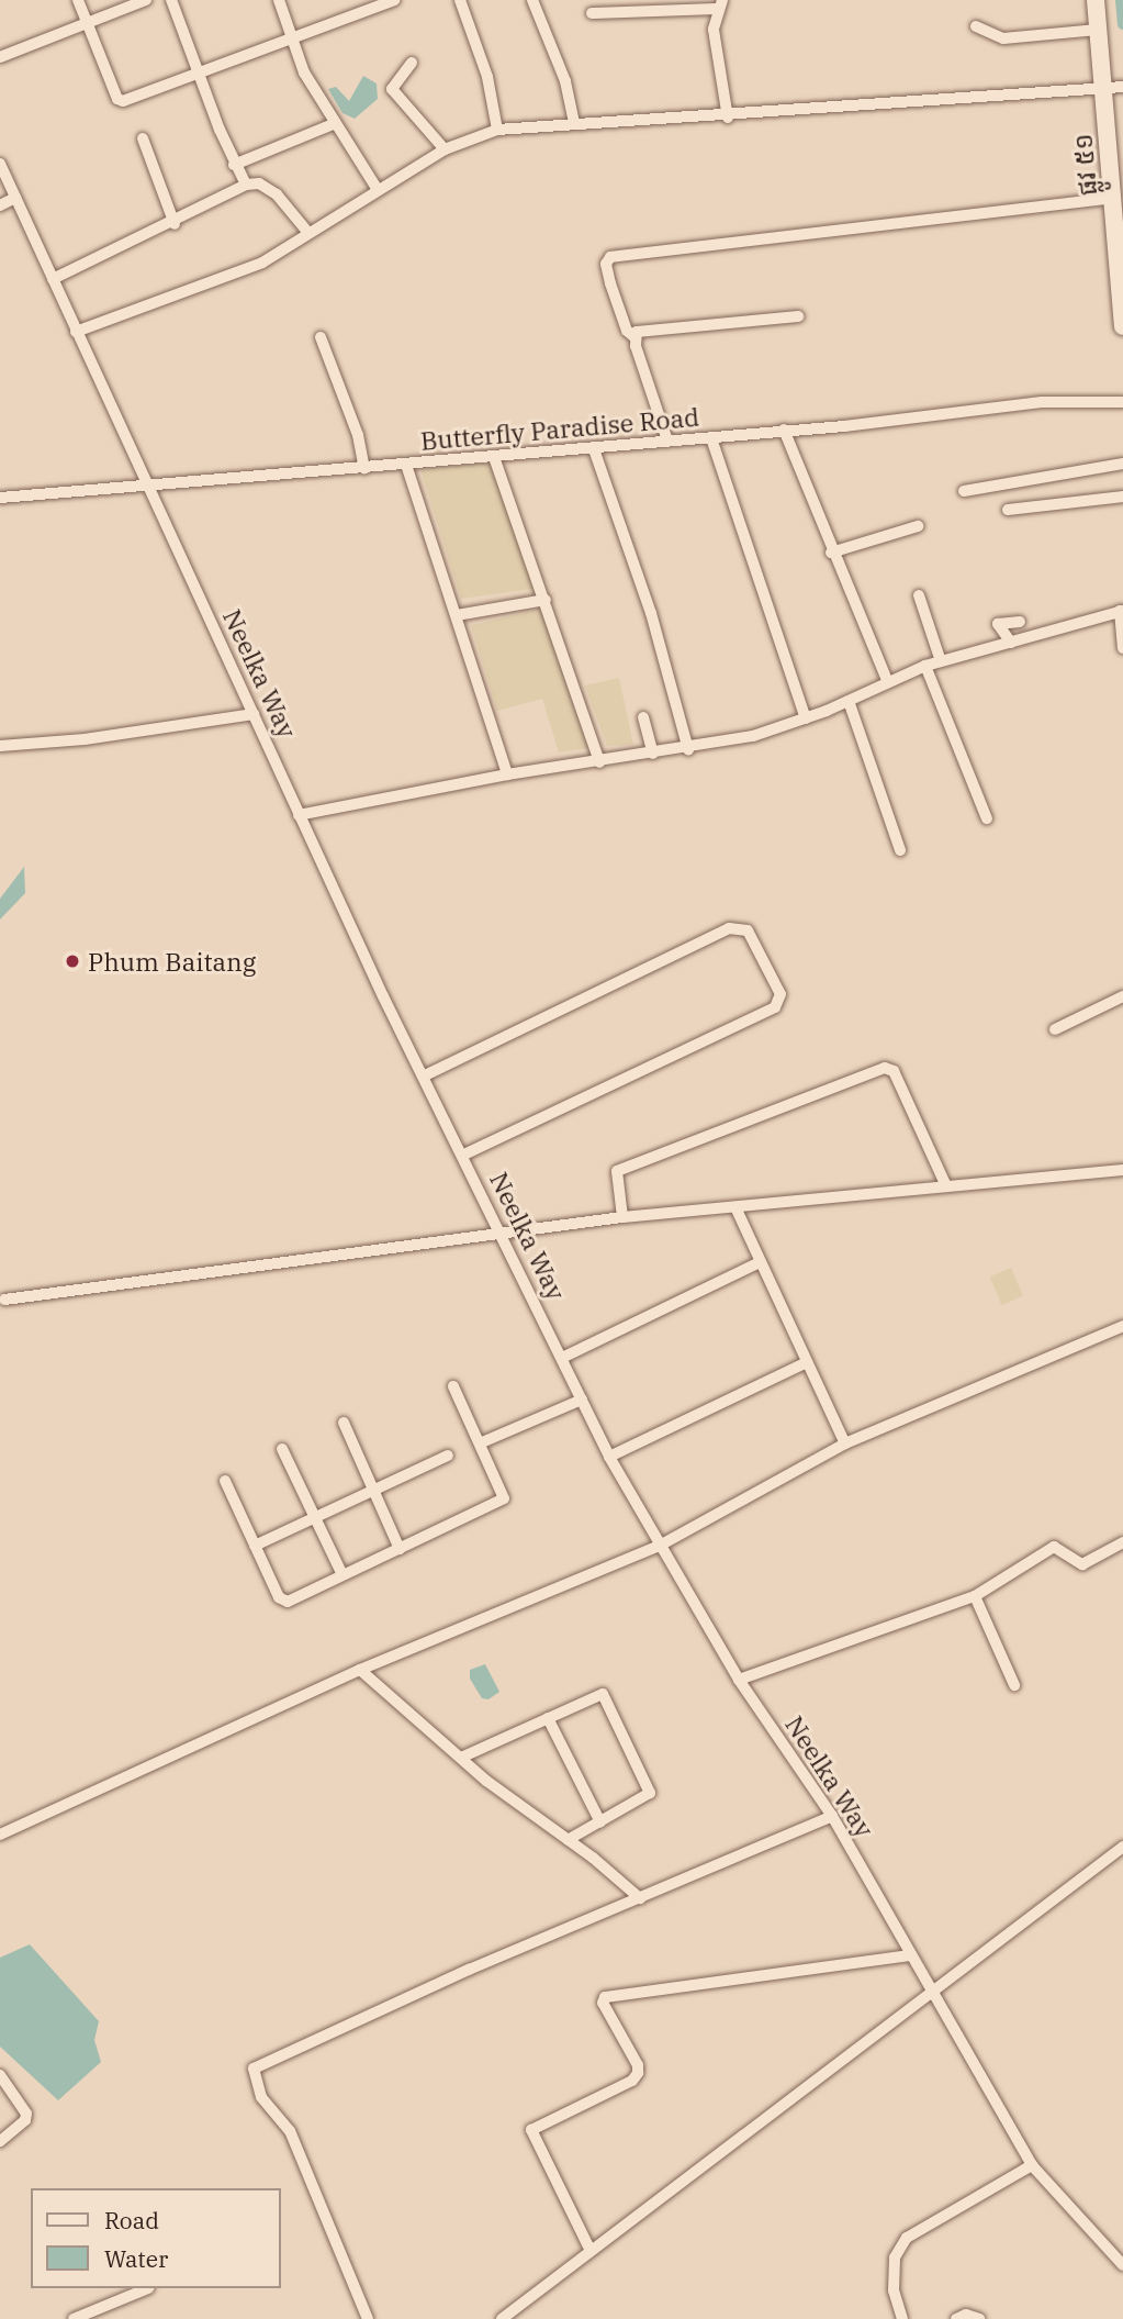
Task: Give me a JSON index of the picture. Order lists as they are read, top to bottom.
{
  "streets": {
    "main road": ["ផ្លូវ ៥១"],
    "street": ["Butterfly Paradise Road", "Neelka Way"]
  },
  "crossings": [
    ["Butterfly Paradise Road", "Neelka Way"]
  ],
  "places": ["Phum Baitang"],
  "legend": ["Road", "Water"]
}
